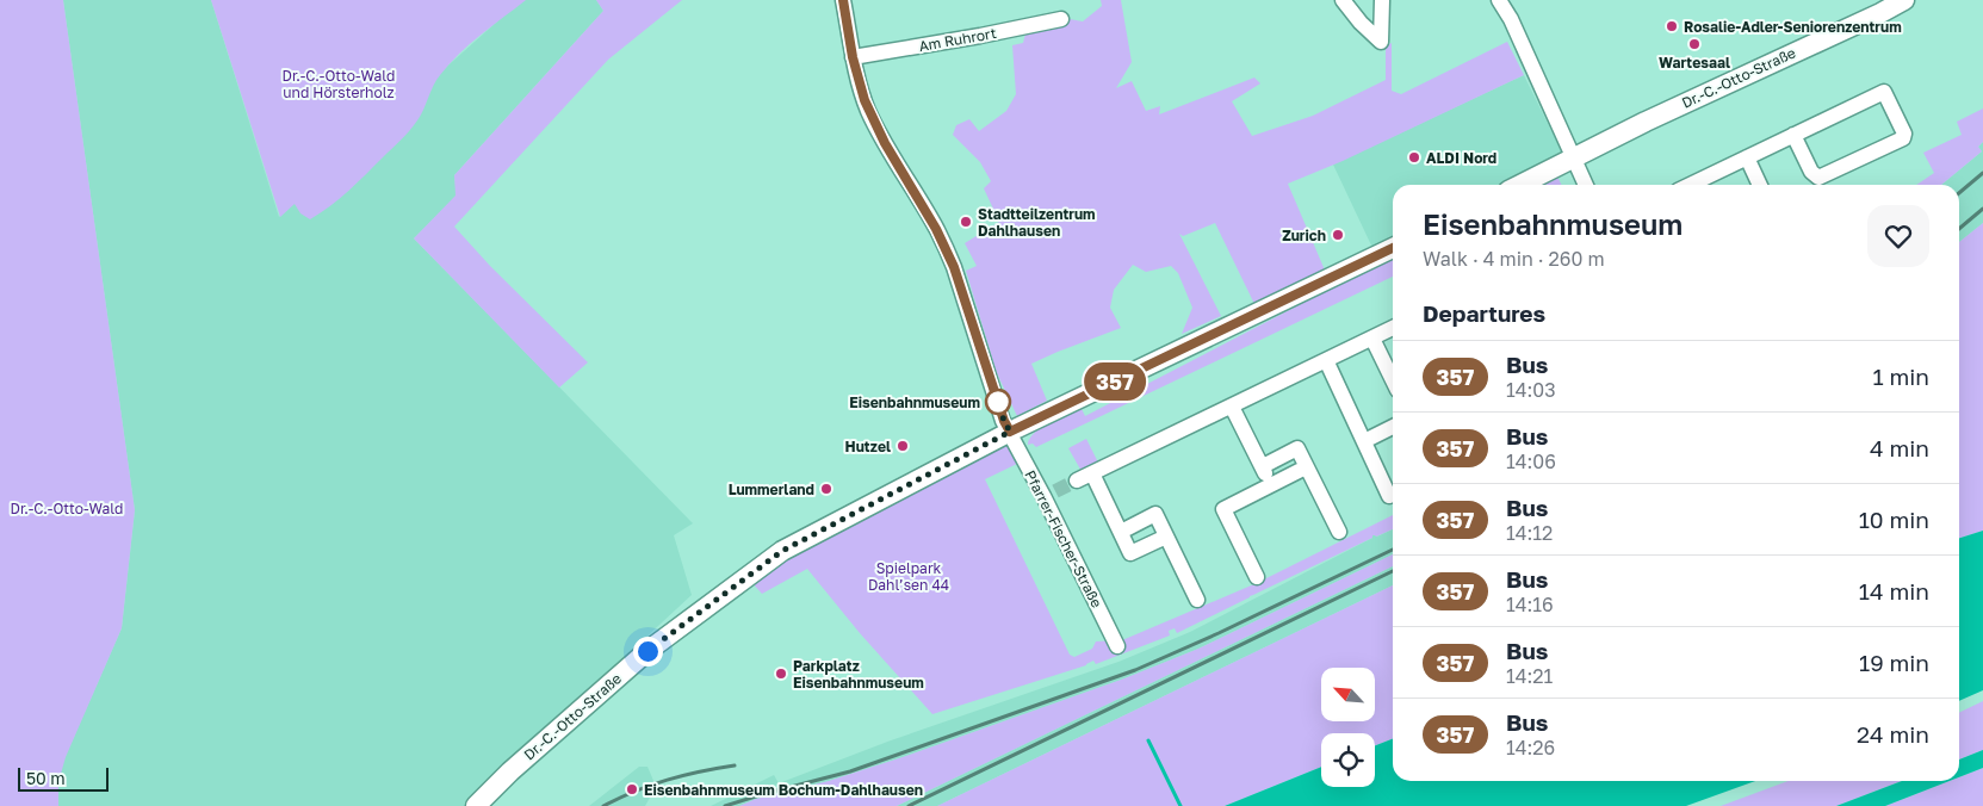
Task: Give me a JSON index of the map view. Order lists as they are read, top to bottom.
{
  "streets": {
    "street": ["Am Ruhrort", "Dr.-C.-Otto-Straße", "Pfarrer-Fischer-Straße"]
  },
  "crossings": [
    ["Dr.-C.-Otto-Straße", "Pfarrer-Fischer-Straße"]
  ],
  "parks": ["Dr.-C.-Otto-Wald und Hörsterholz", "Dr.-C.-Otto-Wald", "Spielpark Dahl’sen 44"],
  "places": [
    "Rosalie-Adler-Seniorenzentrum",
    "Wartesaal",
    "ALDI Nord",
    "Stadtteilzentrum Dahlhausen",
    "Zurich",
    "Eisenbahnmuseum",
    "Hutzel",
    "Lummerland",
    "Parkplatz Eisenbahnmuseum",
    "Eisenbahnmuseum Bochum-Dahlhausen"
  ],
  "lines": ["bus line 357"],
  "scale_bar": "50 m",
  "north": "top left",
  "page": {
    "on_map": "357",
    "heading": [
      ["Eisenbahnmuseum", "Walk · 4 min · 260 m"],
      "Departures"
    ],
    "list": [
      {
        "mark": "357",
        "name": "Bus",
        "note": "14:03",
        "value": "1 min"
      },
      {
        "mark": "357",
        "name": "Bus",
        "note": "14:06",
        "value": "4 min"
      },
      {
        "mark": "357",
        "name": "Bus",
        "note": "14:12",
        "value": "10 min"
      },
      {
        "mark": "357",
        "name": "Bus",
        "note": "14:16",
        "value": "14 min"
      },
      {
        "mark": "357",
        "name": "Bus",
        "note": "14:21",
        "value": "19 min"
      },
      {
        "mark": "357",
        "name": "Bus",
        "note": "14:26",
        "value": "24 min"
      }
    ],
    "scale": "50 m"
  }
}
